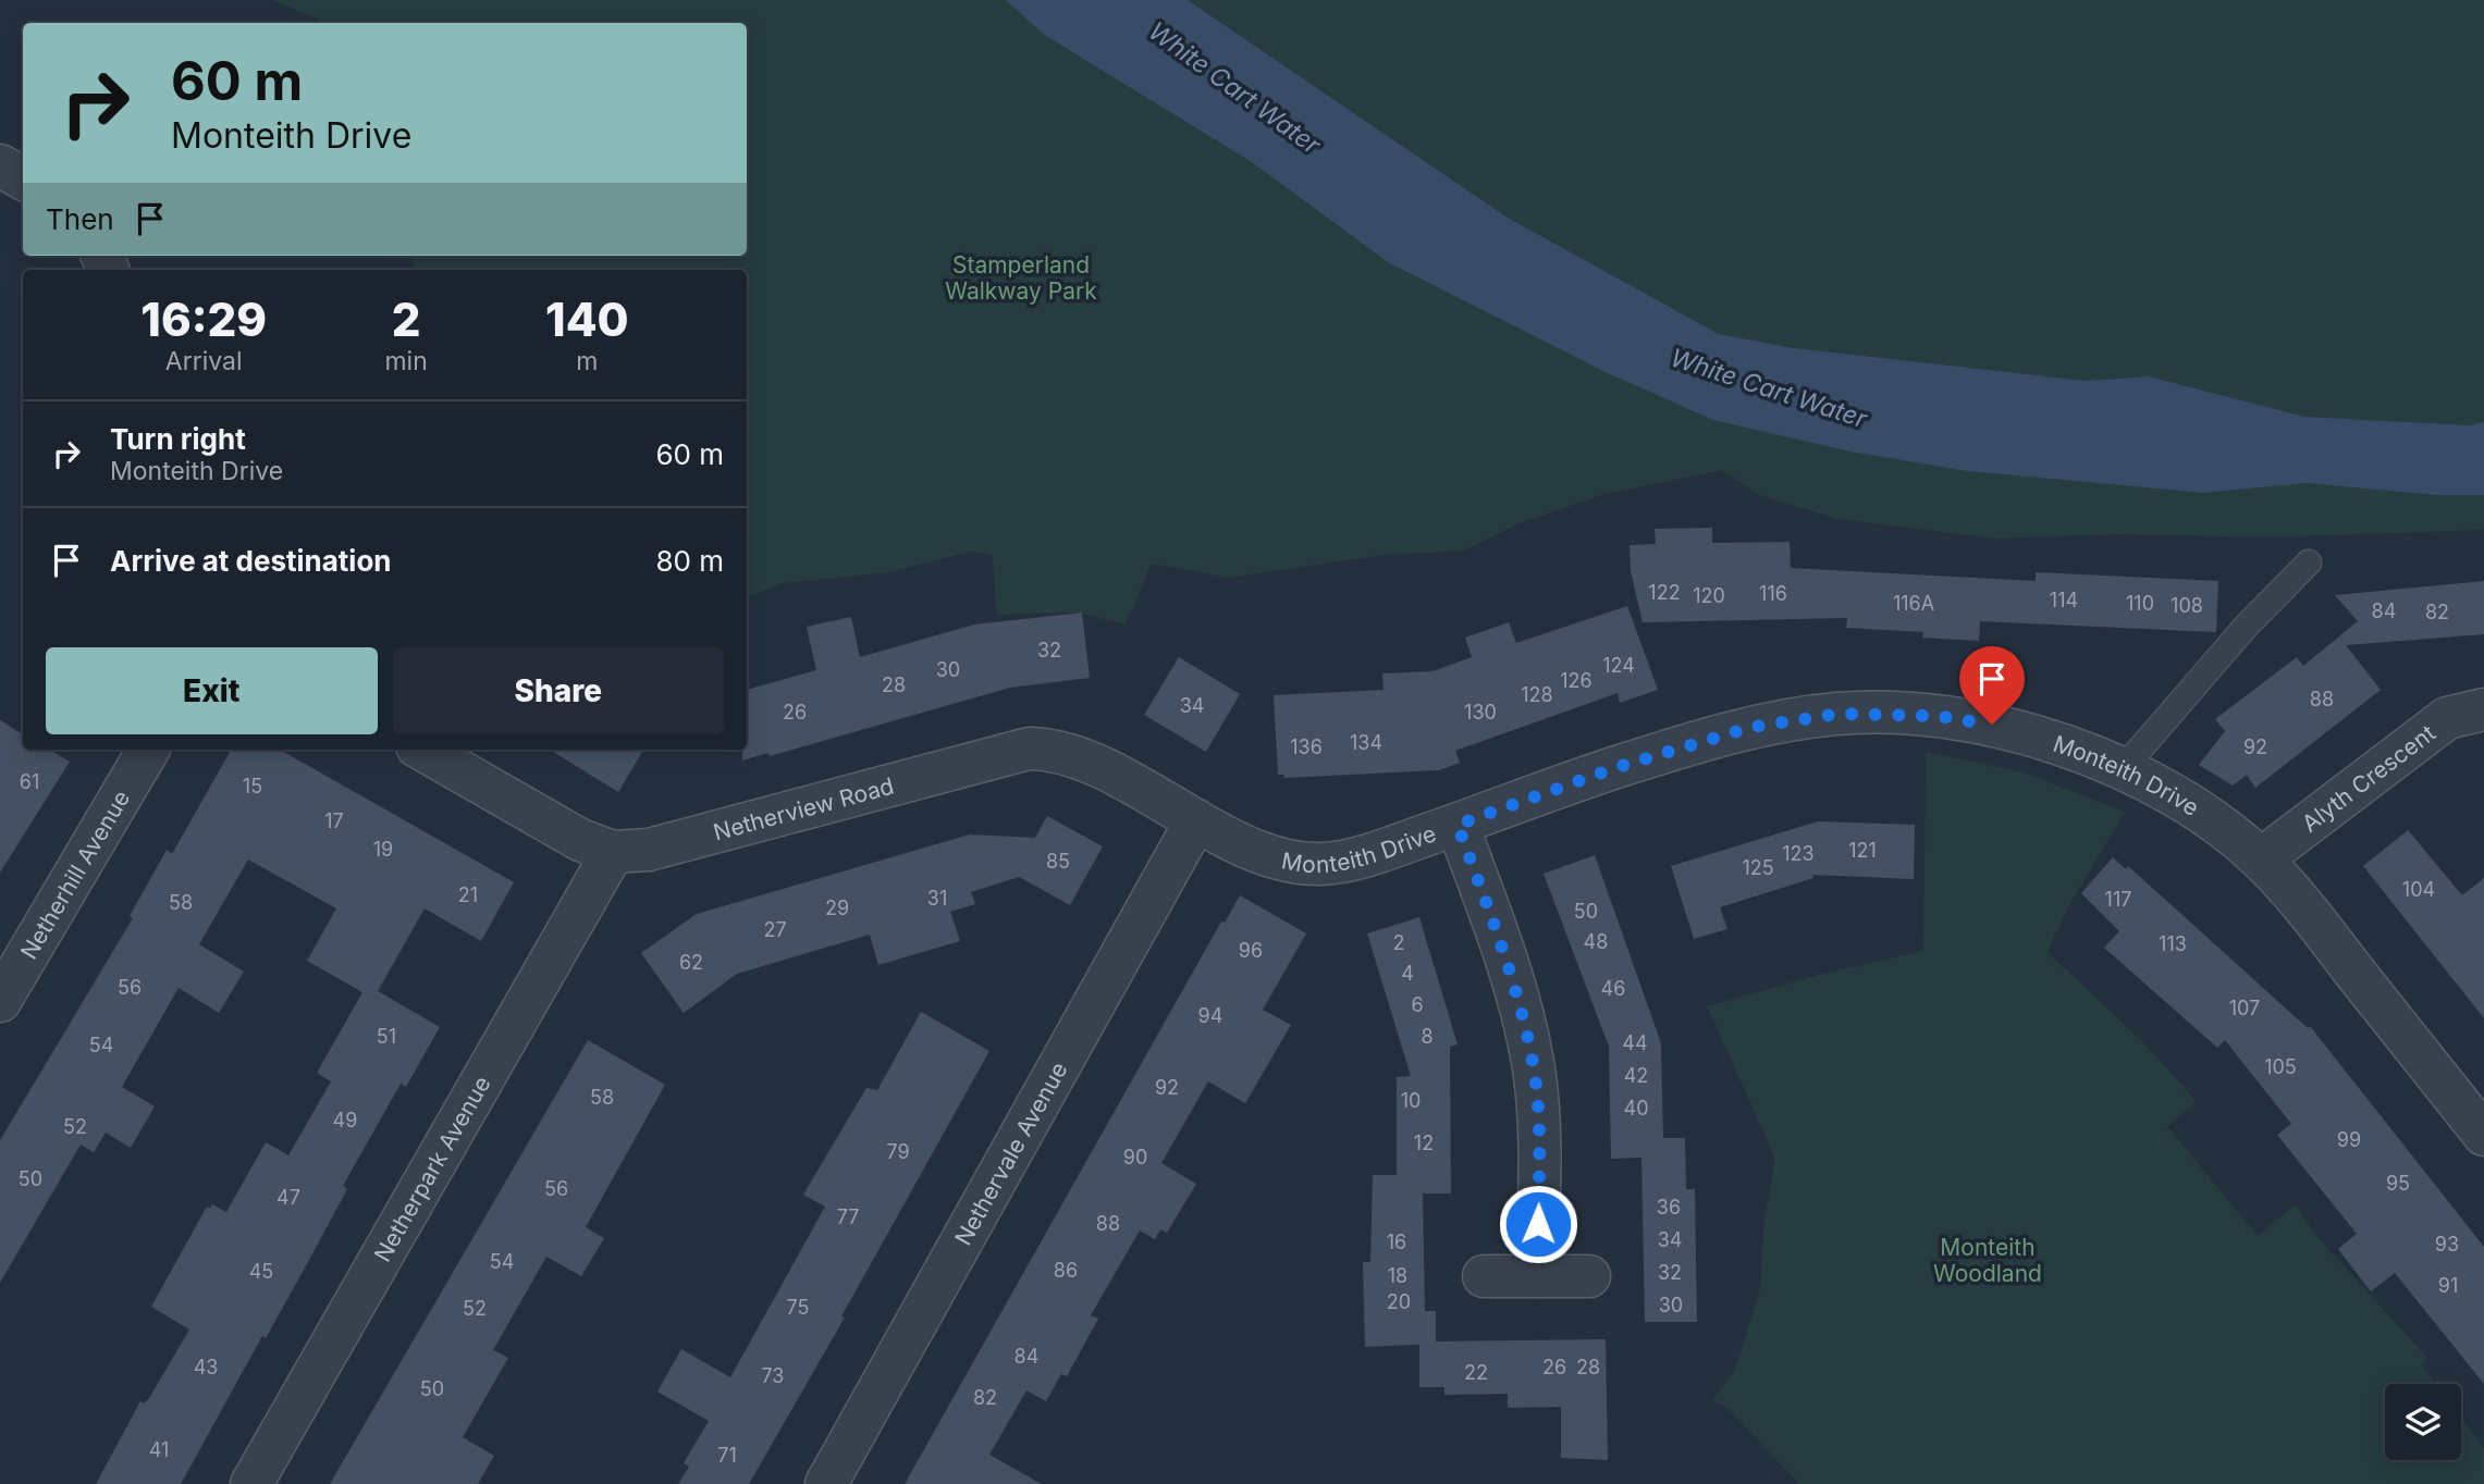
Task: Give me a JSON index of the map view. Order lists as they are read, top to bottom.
{
  "streets": {
    "street": [
      "Alyth Crescent",
      "Monteith Drive",
      "Netherview Road",
      "Netherhill Avenue",
      "Nethervale Avenue",
      "Netherpark Avenue"
    ]
  },
  "crossings": [
    ["Alyth Crescent", "Monteith Drive"],
    ["Monteith Drive", "Netherview Road"],
    ["Monteith Drive", "Nethervale Avenue"],
    ["Netherview Road", "Nethervale Avenue"],
    ["Netherview Road", "Netherpark Avenue"]
  ],
  "water": ["White Cart Water"],
  "parks": ["Stamperland Walkway Park", "Monteith Woodland"],
  "house_numbers": [
    "122",
    "116",
    "120",
    "114",
    "116A",
    "110",
    "108",
    "84",
    "82",
    "32",
    "124",
    "30",
    "126",
    "28",
    "128",
    "88",
    "34",
    "26",
    "130",
    "134",
    "136",
    "92",
    "61",
    "15",
    "17",
    "19",
    "121",
    "123",
    "85",
    "125",
    "104",
    "21",
    "31",
    "117",
    "58",
    "29",
    "50",
    "27",
    "48",
    "2",
    "113",
    "96",
    "62",
    "4",
    "56",
    "46",
    "6",
    "107",
    "94",
    "51",
    "8",
    "44",
    "54",
    "105",
    "42",
    "92",
    "58",
    "10",
    "40",
    "49",
    "52",
    "99",
    "12",
    "79",
    "90",
    "50",
    "95",
    "56",
    "47",
    "36",
    "77",
    "88",
    "34",
    "16",
    "93",
    "54",
    "86",
    "45",
    "32",
    "18",
    "91",
    "20",
    "30",
    "75",
    "52",
    "84",
    "43",
    "26",
    "28",
    "22",
    "73",
    "50",
    "82",
    "41",
    "71"
  ],
  "page": {
    "turn": ["60 m", "Monteith Drive"],
    "then": "Then",
    "eta": [
      "16:29",
      "Arrival",
      "2",
      "min",
      "140",
      "m"
    ],
    "list": [
      {
        "name": "Turn right",
        "note": "Monteith Drive",
        "value": "60 m"
      },
      {
        "name": "Arrive at destination",
        "value": "80 m"
      }
    ],
    "buttons": ["Exit", "Share"]
  }
}
